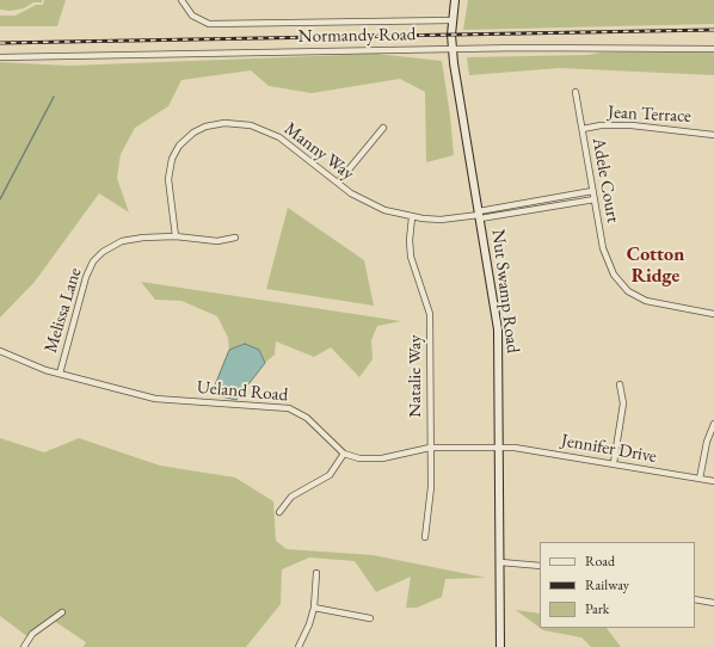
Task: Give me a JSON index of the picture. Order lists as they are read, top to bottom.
{
  "streets": {
    "main road": ["Nut Swamp Road"],
    "street": [
      "Normandy Road",
      "Jean Terrace",
      "Manny Way",
      "Adele Court",
      "Melissa Lane",
      "Natalie Way",
      "Ueland Road",
      "Jennifer Drive"
    ]
  },
  "crossings": [
    ["Normandy Road", "Nut Swamp Road"],
    ["Jean Terrace", "Adele Court"],
    ["Manny Way", "Nut Swamp Road"],
    ["Manny Way", "Melissa Lane"],
    ["Manny Way", "Natalie Way"],
    ["Nut Swamp Road", "Jennifer Drive"],
    ["Melissa Lane", "Ueland Road"]
  ],
  "districts": ["Cotton Ridge"],
  "legend": ["Road", "Railway", "Park"]
}
